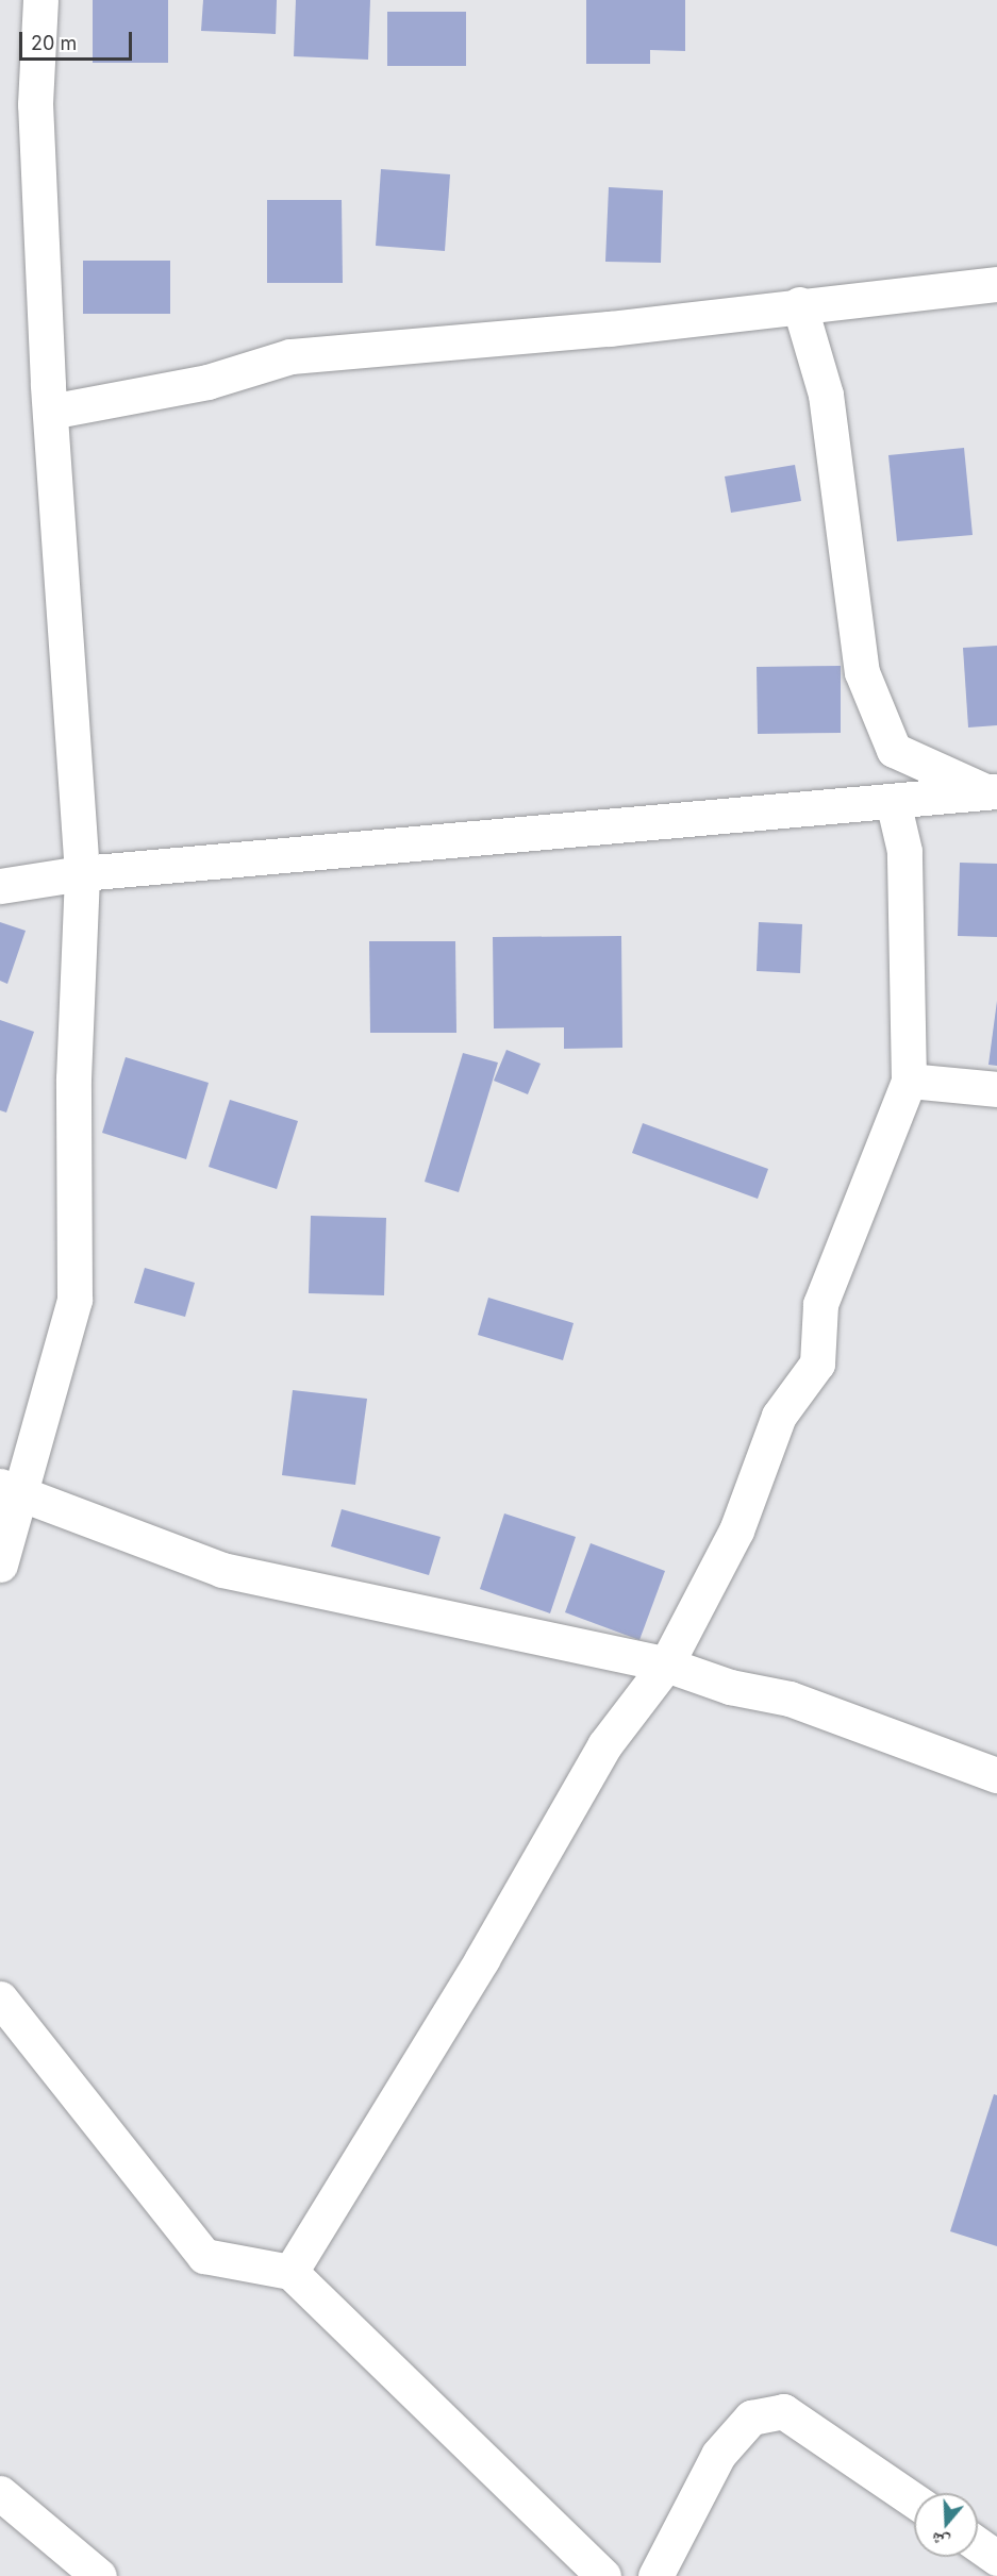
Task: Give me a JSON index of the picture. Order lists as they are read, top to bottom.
{
  "scale_bar": "20 m",
  "north": "bottom"
}
